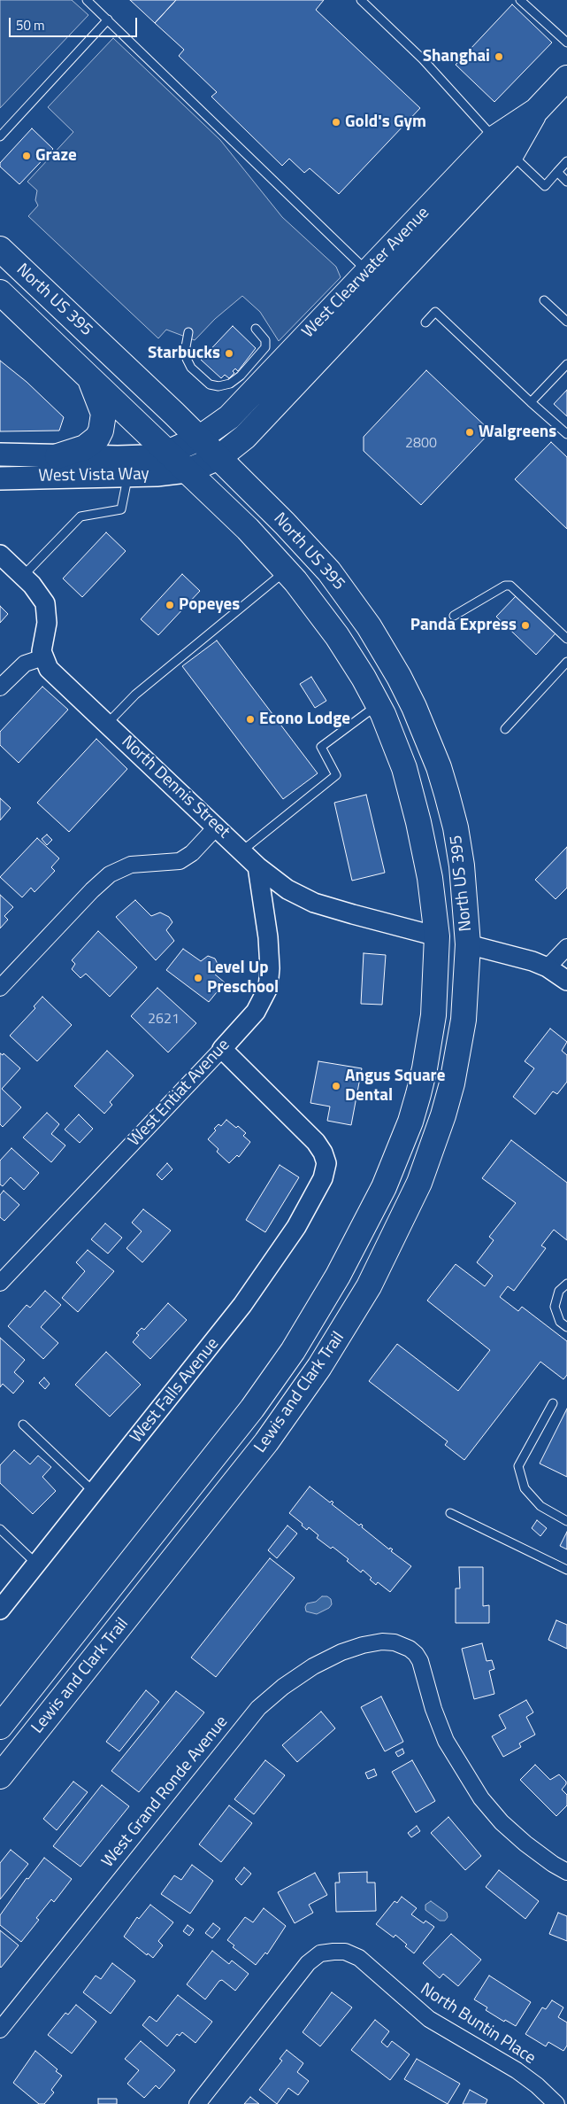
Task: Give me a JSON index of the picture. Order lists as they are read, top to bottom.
{
  "streets": {
    "main road": [
      "West Clearwater Avenue",
      "North US 395",
      "West Vista Way",
      "Lewis and Clark Trail"
    ],
    "street": [
      "North Dennis Street",
      "West Entiat Avenue",
      "West Falls Avenue",
      "West Grand Ronde Avenue",
      "North Buntin Place"
    ]
  },
  "crossings": [
    ["West Clearwater Avenue", "North US 395"],
    ["West Clearwater Avenue", "West Vista Way"],
    ["North US 395", "West Vista Way"],
    ["North US 395", "North Dennis Street"],
    ["North US 395", "Lewis and Clark Trail"],
    ["North Dennis Street", "West Entiat Avenue"],
    ["North Dennis Street", "Lewis and Clark Trail"],
    ["West Entiat Avenue", "West Falls Avenue"]
  ],
  "places": [
    "Shanghai",
    "Gold's Gym",
    "Graze",
    "Starbucks",
    "Walgreens",
    "Popeyes",
    "Panda Express",
    "Econo Lodge",
    "Level Up Preschool",
    "Angus Square Dental"
  ],
  "house_numbers": ["2800", "2621"],
  "scale_bar": "50 m"
}
